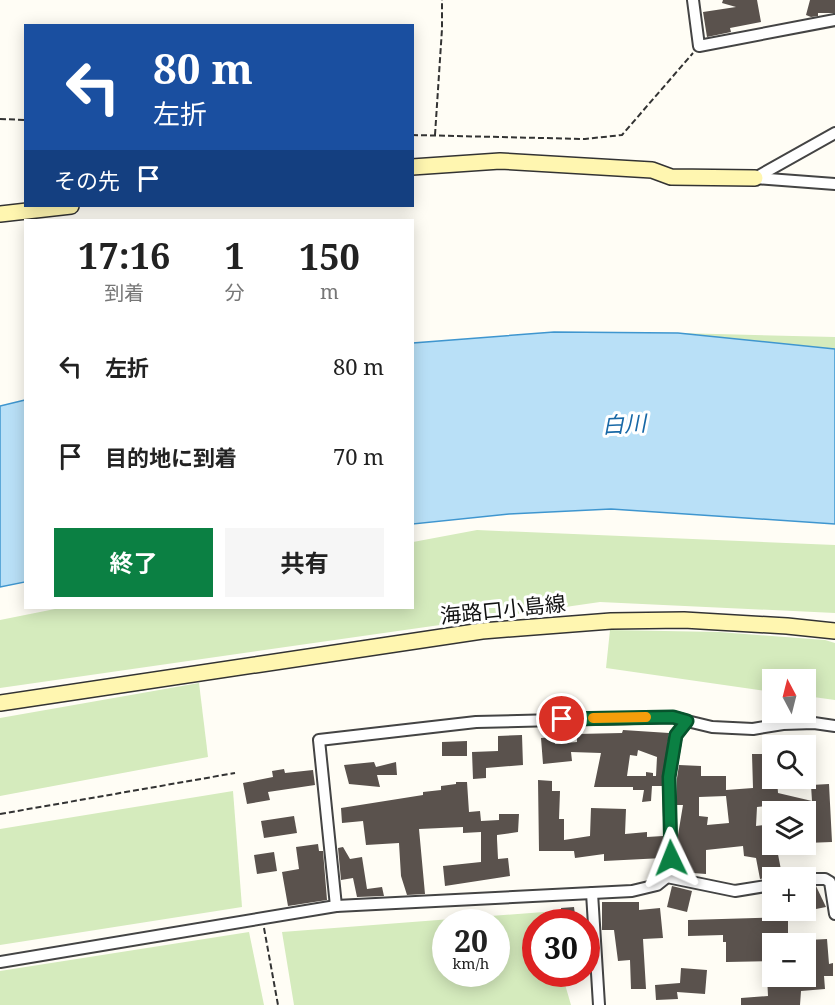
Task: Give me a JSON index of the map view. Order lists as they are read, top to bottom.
{
  "streets": {
    "main road": ["海路口小島線"]
  },
  "water": ["白川"],
  "north": "top",
  "page": {
    "turn": ["80 m", "左折"],
    "then": "その先",
    "eta": [
      "17:16",
      "到着",
      "1",
      "分",
      "150",
      "m"
    ],
    "list": [
      {
        "name": "左折",
        "value": "80 m"
      },
      {
        "name": "目的地に到着",
        "value": "70 m"
      }
    ],
    "buttons": ["終了", "共有"],
    "map_buttons": ["+", "−"],
    "speed": "20 km/h",
    "limit": "30"
  }
}
